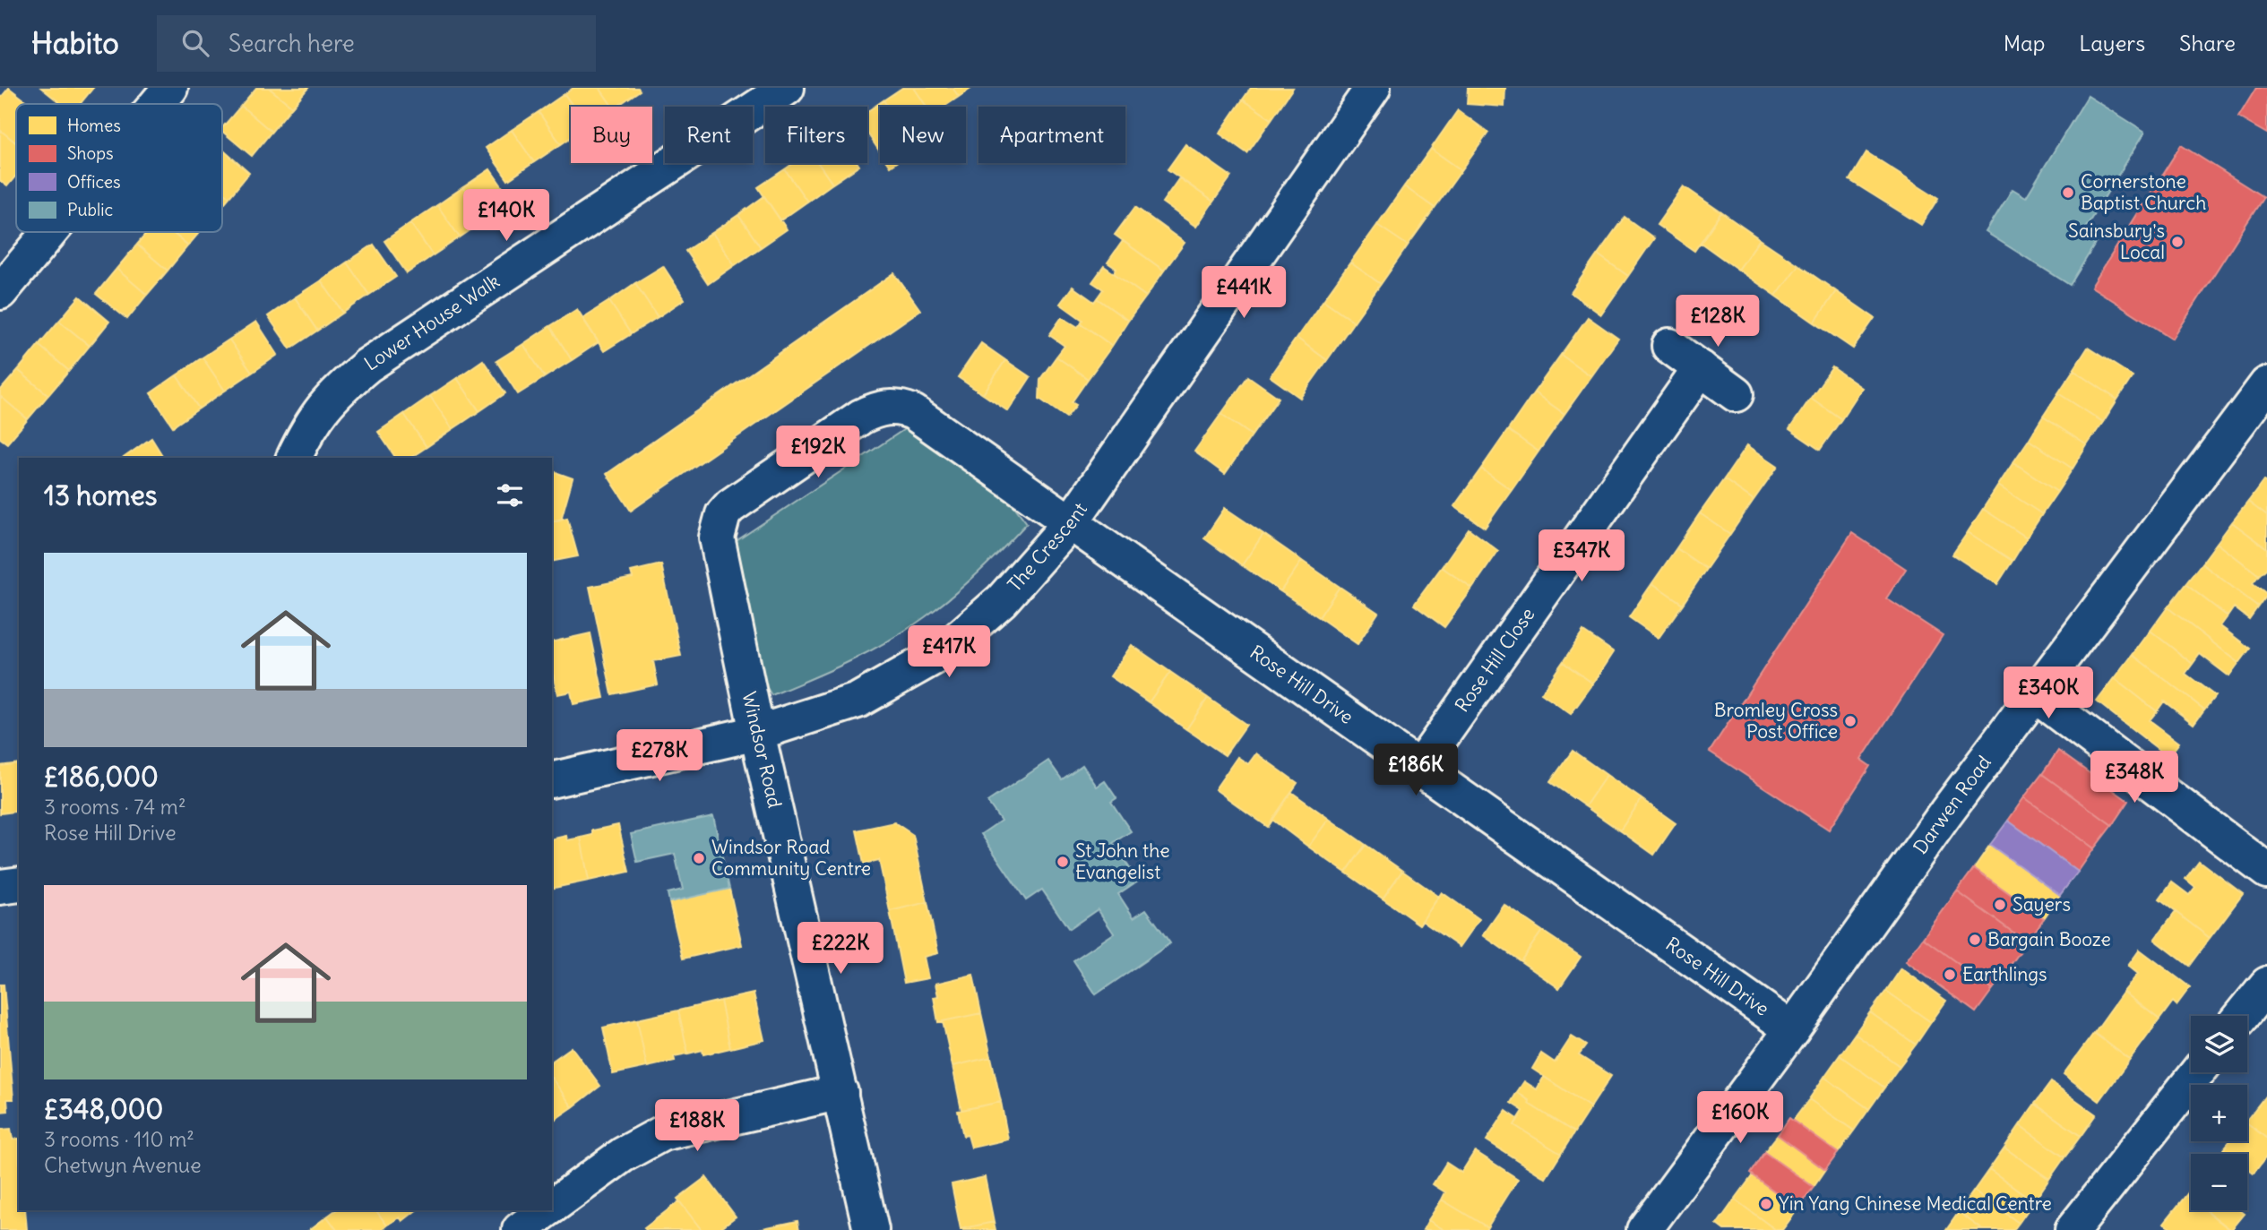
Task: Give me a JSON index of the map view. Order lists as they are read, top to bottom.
{
  "streets": {
    "street": [
      "Lower House Walk",
      "The Crescent",
      "Rose Hill Close",
      "Rose Hill Drive",
      "Windsor Road",
      "Darwen Road"
    ]
  },
  "crossings": [
    ["The Crescent", "Rose Hill Drive"],
    ["The Crescent", "Windsor Road"],
    ["Rose Hill Close", "Rose Hill Drive"],
    ["Rose Hill Drive", "Windsor Road"],
    ["Rose Hill Drive", "Darwen Road"]
  ],
  "places": [
    "Cornerstone Baptist Church",
    "Sainsbury's Local",
    "Bromley Cross Post Office",
    "Windsor Road Community Centre",
    "St John the Evangelist",
    "Sayers",
    "Bargain Booze",
    "Earthlings",
    "Yin Yang Chinese Medical Centre"
  ],
  "legend": [
    "Homes",
    "Shops",
    "Offices",
    "Public"
  ],
  "page": {
    "header": "Habito",
    "search": "Search here",
    "nav": ["Map", "Layers", "Share"],
    "chip": [
      "Buy",
      "Rent",
      "Filters",
      "New",
      "Apartment"
    ],
    "price": [
      "£140K",
      "£441K",
      "£128K",
      "£192K",
      "£347K",
      "£417K",
      "£340K",
      "£278K",
      "£186K",
      "£348K",
      "£222K",
      "£160K",
      "£188K"
    ],
    "heading": "13 homes",
    "list": [
      {
        "name": "£186,000",
        "note": "3 rooms · 74 m² · Rose Hill Drive"
      },
      {
        "name": "£348,000",
        "note": "3 rooms · 110 m² · Chetwyn Avenue"
      }
    ],
    "map_buttons": ["+", "−"]
  }
}
